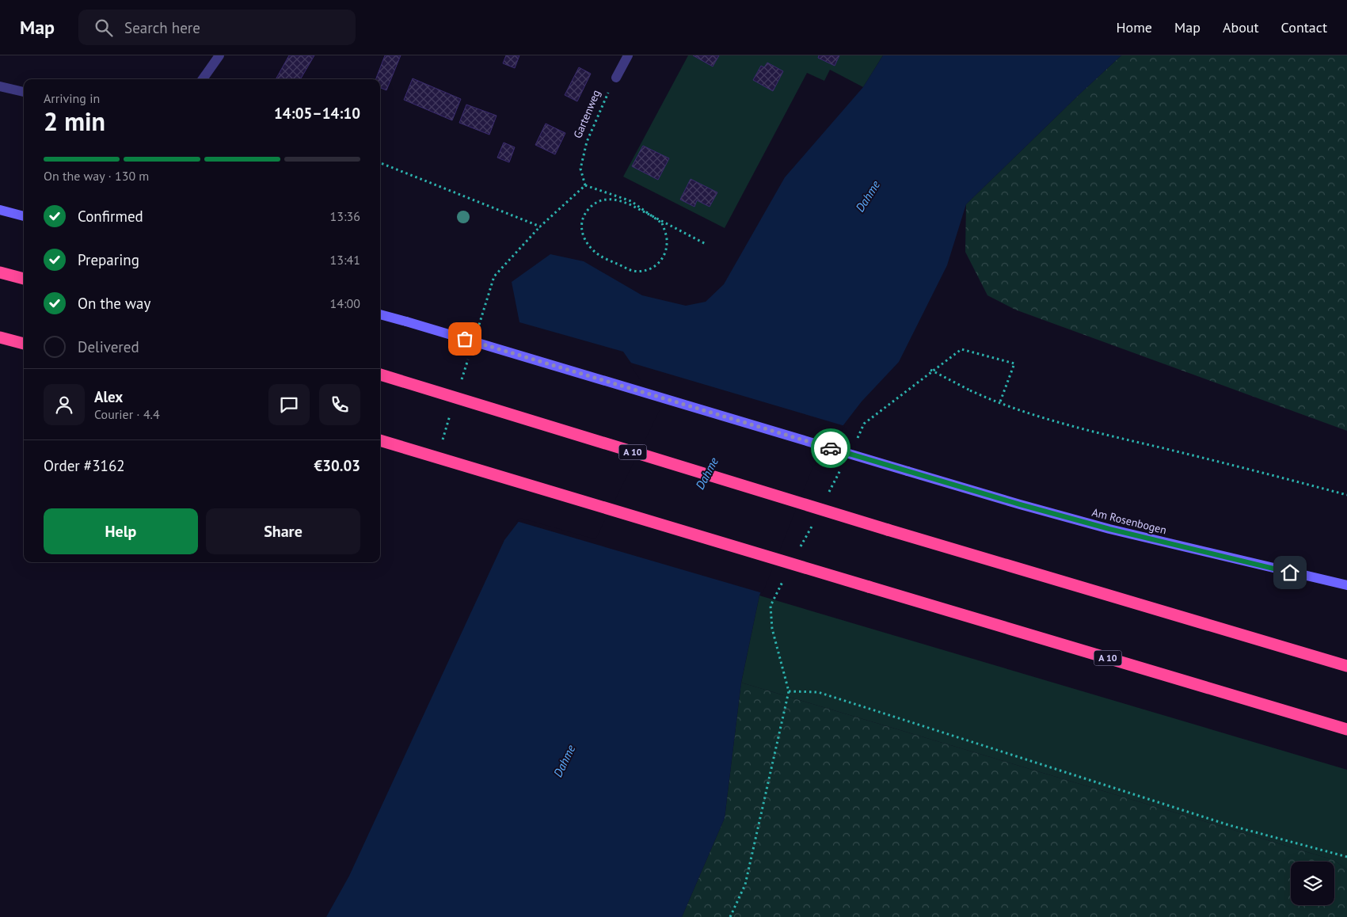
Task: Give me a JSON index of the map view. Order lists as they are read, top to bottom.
{
  "streets": {
    "highway": ["A 10"],
    "main road": ["Am Rosenbogen"],
    "path": ["Gartenweg"]
  },
  "water": ["Dahme"],
  "page": {
    "header": "Map",
    "search": "Search here",
    "nav": [
      "Home",
      "Map",
      "About",
      "Contact"
    ],
    "heading": ["2 min", "Arriving in", "14:05–14:10"],
    "panel": [
      "Alex",
      "Courier · 4.4",
      "Order #3162",
      "€30.03"
    ],
    "bar": "On the way · 130 m",
    "list": [
      ["Confirmed", "13:36"],
      ["Preparing", "13:41"],
      ["On the way", "14:00"],
      "Delivered"
    ],
    "buttons": ["Help", "Share"]
  }
}
